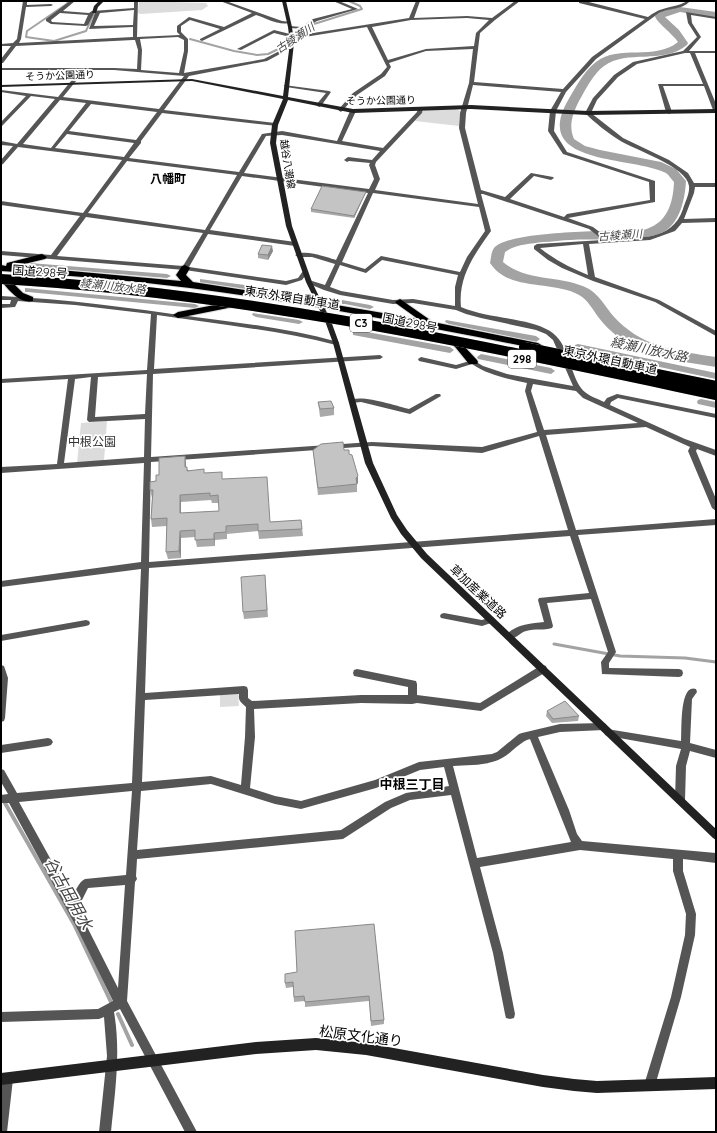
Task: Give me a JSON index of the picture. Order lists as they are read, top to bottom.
{
  "streets": {
    "highway": [
      "国道298号",
      "東京外環自動車道",
      "C3",
      "298"
    ],
    "main road": [
      "そうか公園通り",
      "越谷八潮線",
      "草加産業道路",
      "松原文化通り"
    ]
  },
  "crossings": [
    ["そうか公園通り", "越谷八潮線"],
    ["越谷八潮線", "国道298号"],
    ["越谷八潮線", "草加産業道路"],
    ["国道298号", "東京外環自動車道"],
    ["国道298号", "草加産業道路"]
  ],
  "districts": ["八幡町", "中根三丁目"],
  "water": ["古綾瀬川", "綾瀬川放水路", "谷古田用水"],
  "parks": ["中根公園"]
}
